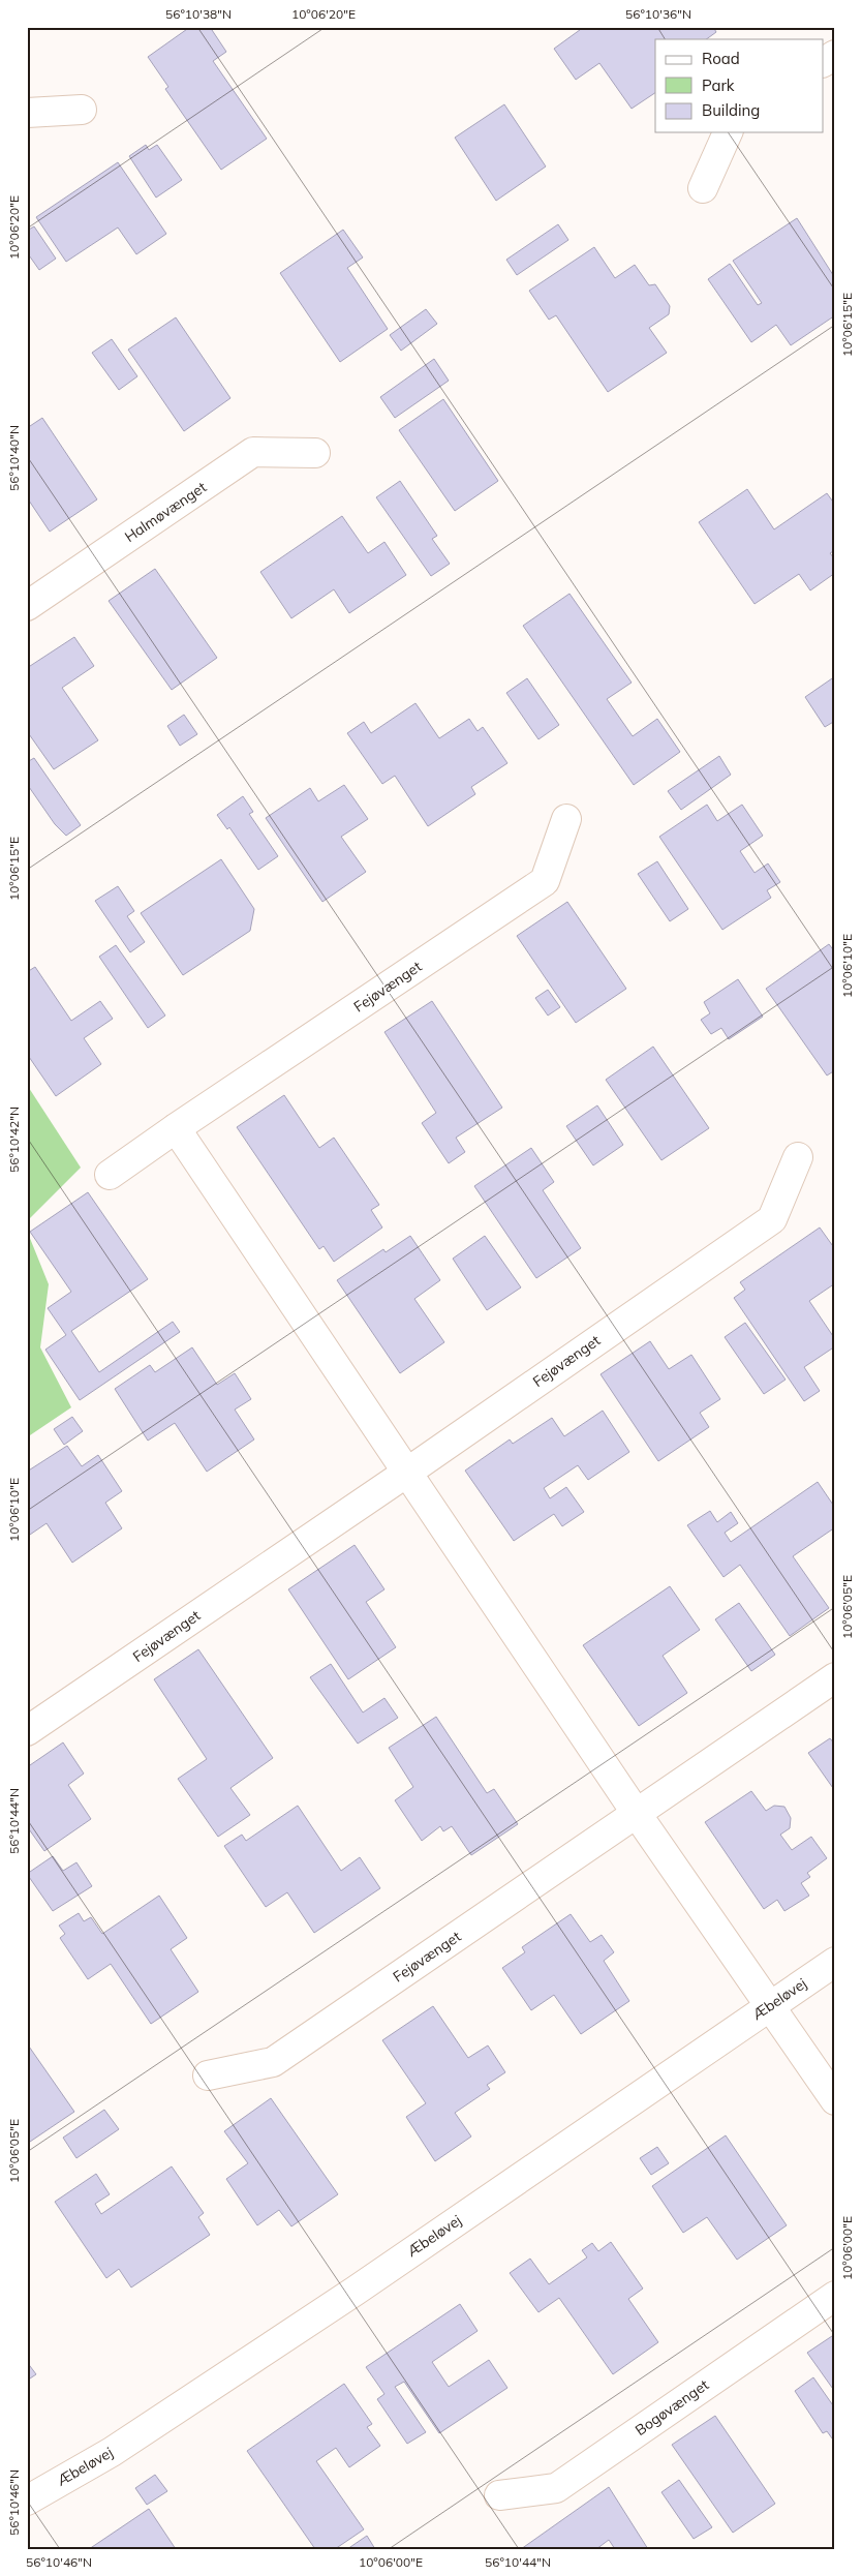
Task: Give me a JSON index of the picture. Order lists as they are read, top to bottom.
{
  "streets": {
    "street": [
      "Halmøvænget",
      "Fejøvænget",
      "Æbeløvej",
      "Bogøvænget"
    ]
  },
  "legend": ["Road", "Park", "Building"],
  "coordinates": [
    "56°10'38\"N",
    "10°06'20\"E",
    "56°10'36\"N",
    "10°06'15\"E",
    "56°10'40\"N",
    "10°06'10\"E",
    "56°10'42\"N",
    "10°06'05\"E",
    "56°10'44\"N",
    "10°06'00\"E",
    "56°10'46\"N"
  ]
}
